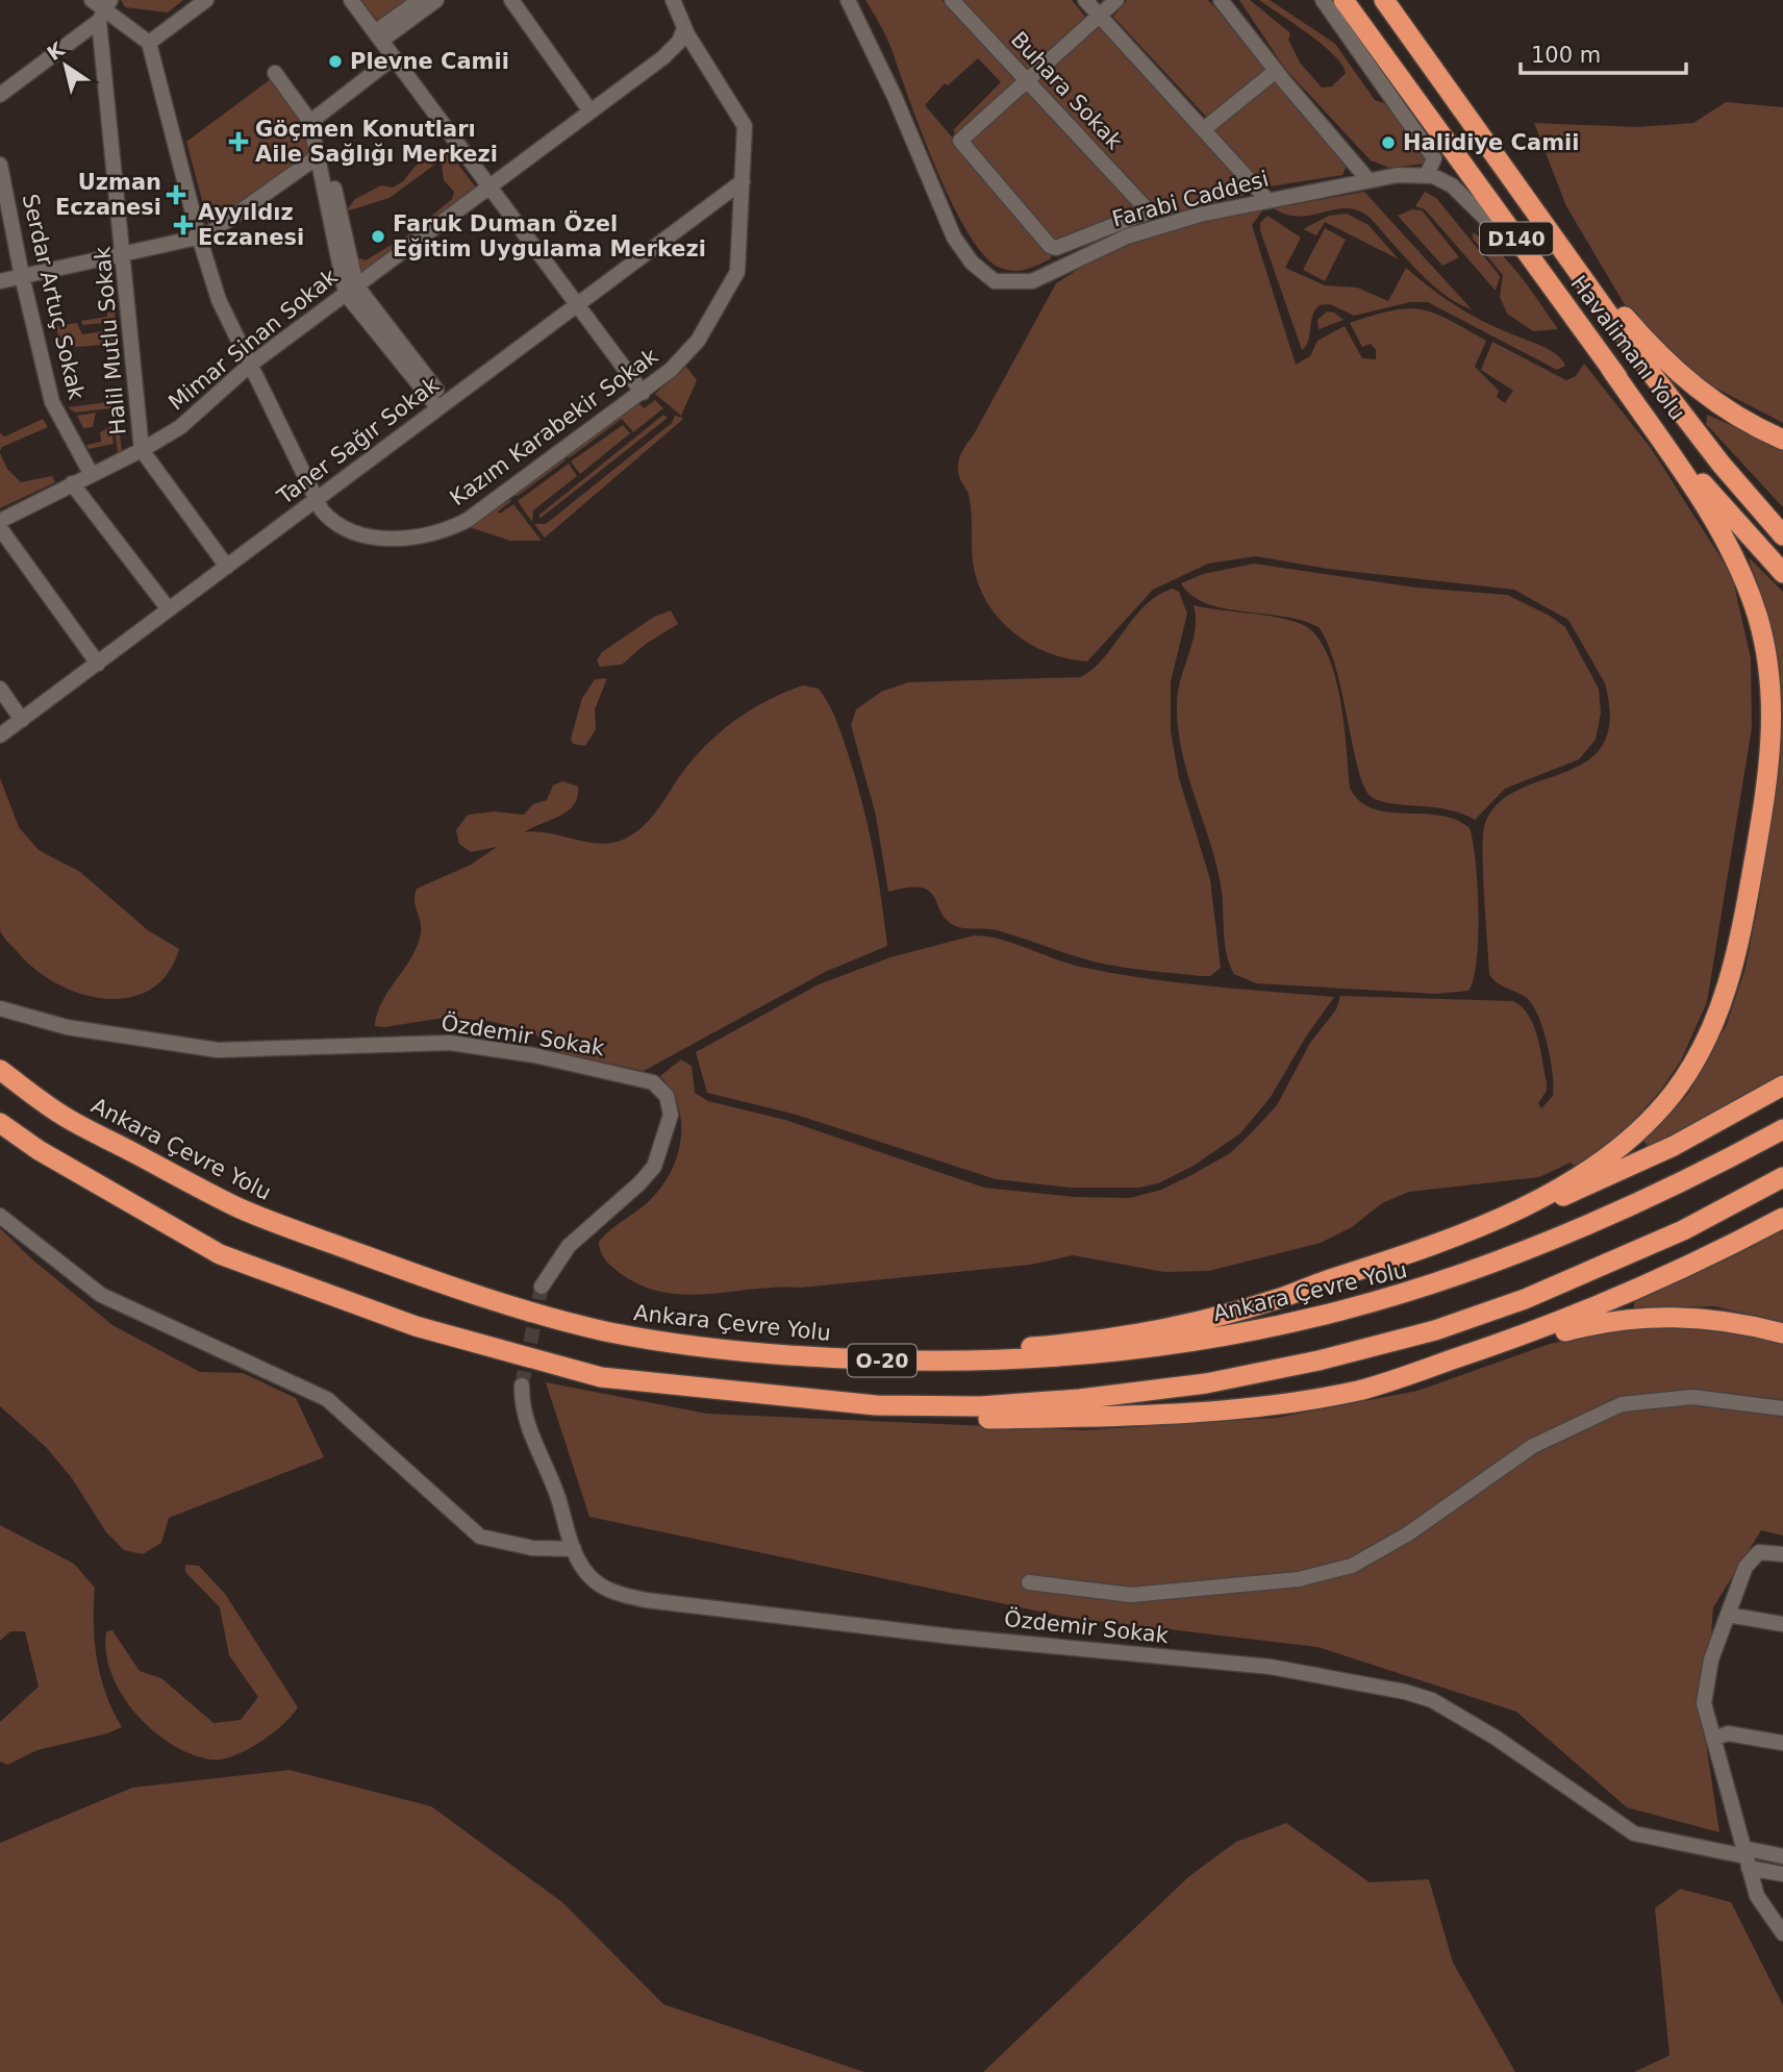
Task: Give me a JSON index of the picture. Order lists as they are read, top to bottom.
{
  "streets": {
    "highway": [
      "D140",
      "Havalimanı Yolu",
      "Ankara Çevre Yolu",
      "O-20"
    ],
    "street": [
      "Buhara Sokak",
      "Farabi Caddesi",
      "Serdar Artuç Sokak",
      "Mimar Sinan Sokak",
      "Halil Mutlu Sokak",
      "Kazım Karabekir Sokak",
      "Taner Sağır Sokak",
      "Özdemir Sokak"
    ]
  },
  "crossings": [
    ["Serdar Artuç Sokak", "Mimar Sinan Sokak"],
    ["Mimar Sinan Sokak", "Halil Mutlu Sokak"],
    ["Mimar Sinan Sokak", "Kazım Karabekir Sokak"],
    ["Halil Mutlu Sokak", "Taner Sağır Sokak"],
    ["Kazım Karabekir Sokak", "Taner Sağır Sokak"]
  ],
  "places": {
    "other": ["Plevne Camii", "Halidiye Camii", "Faruk Duman Özel Eğitim Uygulama Merkezi"],
    "health": ["Göçmen Konutları Aile Sağlığı Merkezi", "Uzman Eczanesi", "Ayyıldız Eczanesi"]
  },
  "scale_bar": "100 m",
  "north": "top left"
}
